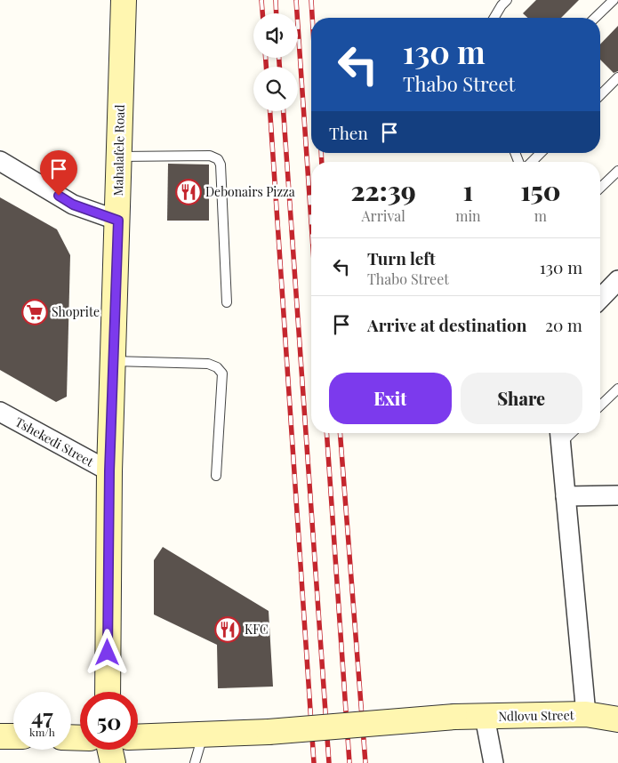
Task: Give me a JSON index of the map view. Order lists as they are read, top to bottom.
{
  "streets": {
    "main road": ["Mahalafele Road", "Ndlovu Street"],
    "street": ["Tshekedi Street"]
  },
  "crossings": [
    ["Mahalafele Road", "Tshekedi Street"]
  ],
  "places": {
    "restaurant": ["Debonairs Pizza", "KFC"],
    "supermarket": ["Shoprite"]
  },
  "page": {
    "turn": ["130 m", "Thabo Street"],
    "then": "Then",
    "eta": [
      "22:39",
      "Arrival",
      "1",
      "min",
      "150",
      "m"
    ],
    "list": [
      {
        "name": "Turn left",
        "note": "Thabo Street",
        "value": "130 m"
      },
      {
        "name": "Arrive at destination",
        "value": "20 m"
      }
    ],
    "buttons": ["Exit", "Share"],
    "speed": "47 km/h",
    "limit": "50"
  }
}
